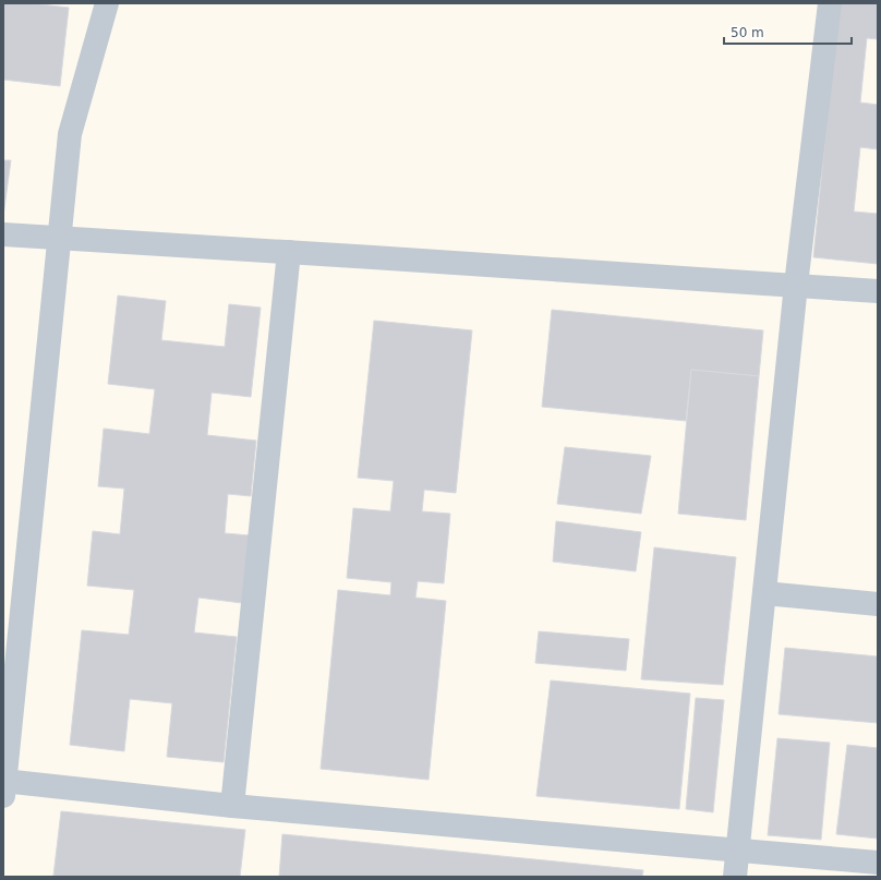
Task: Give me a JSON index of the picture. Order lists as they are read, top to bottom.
{
  "scale_bar": "50 m"
}
